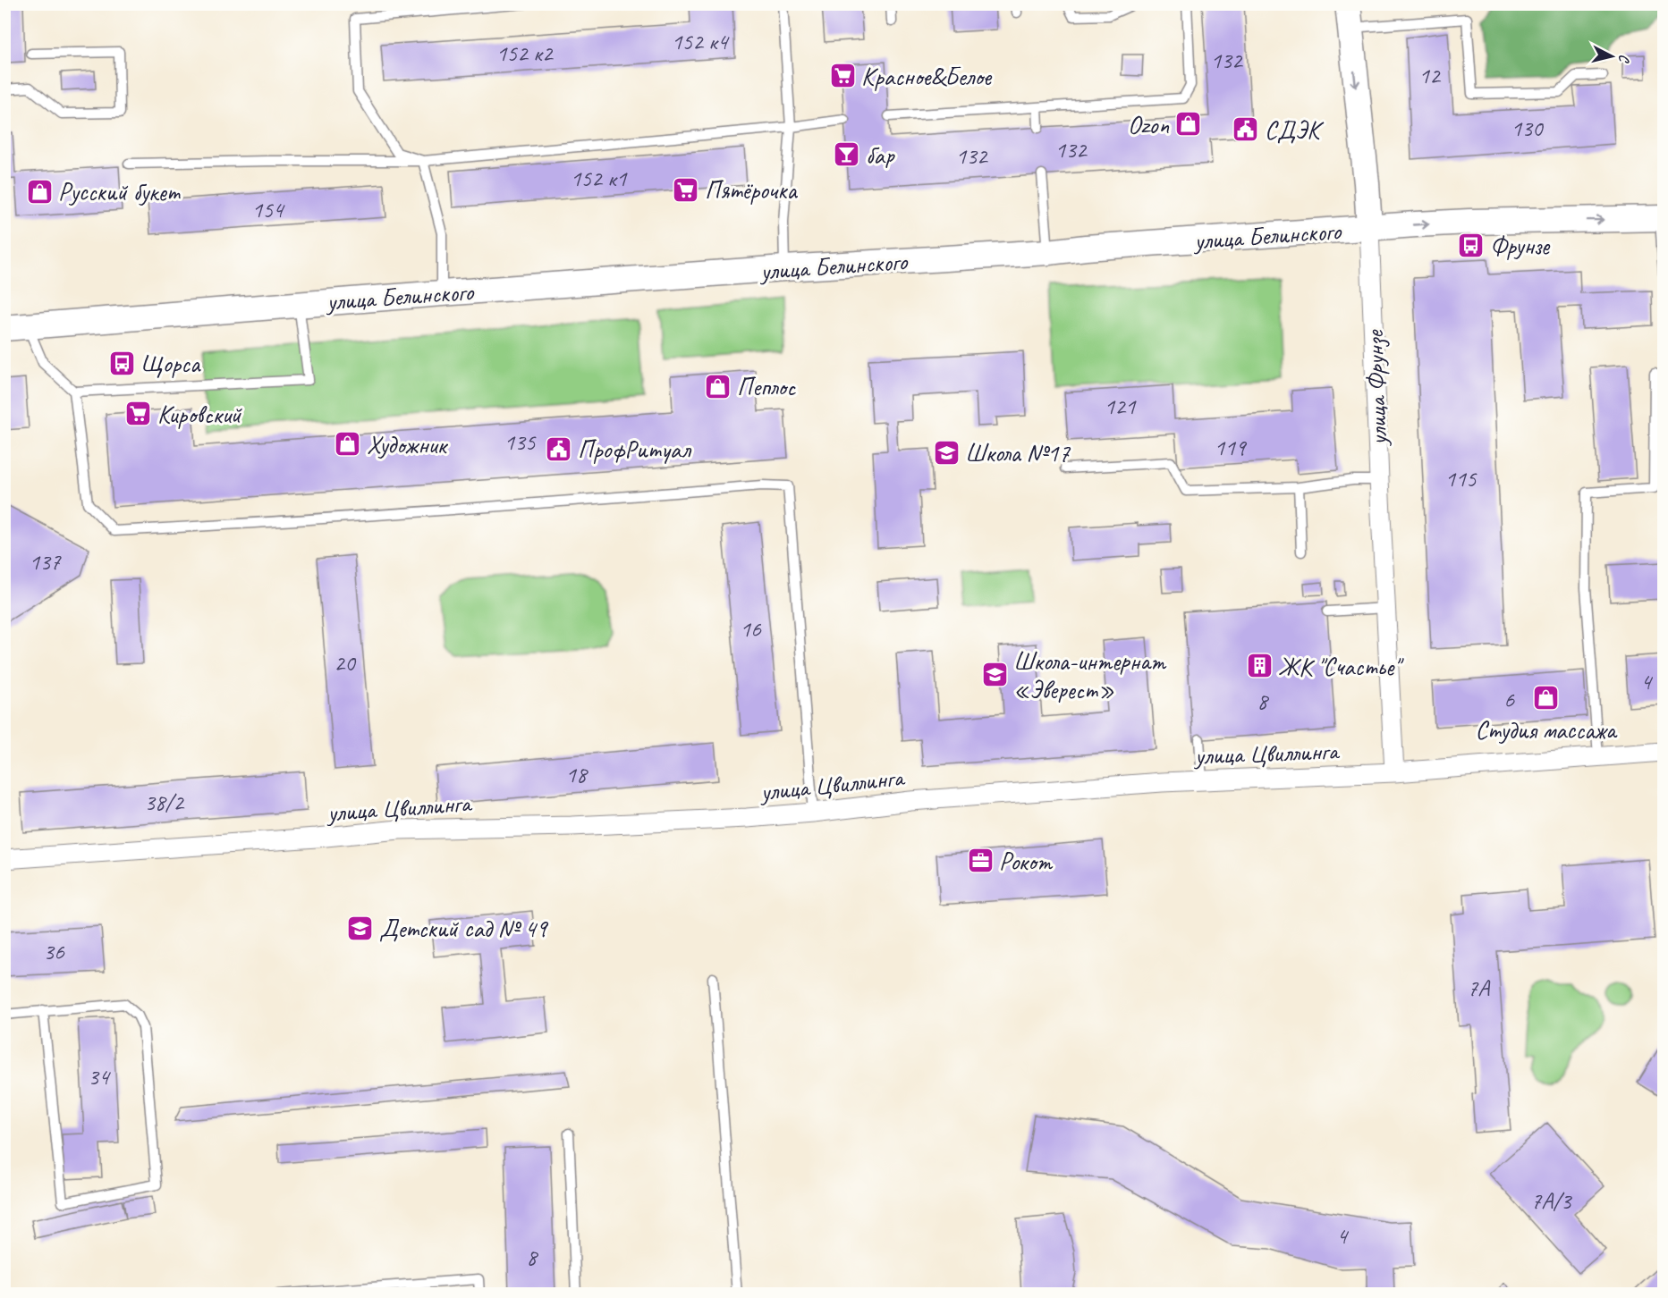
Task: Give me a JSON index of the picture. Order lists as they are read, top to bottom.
{
  "streets": {
    "main road": ["улица Белинского", "улица Фрунзе"],
    "street": ["улица Цвиллинга"]
  },
  "crossings": [
    ["улица Белинского", "улица Фрунзе"],
    ["улица Фрунзе", "улица Цвиллинга"]
  ],
  "places": {
    "supermarket": ["Красное&Белое", "Пятёрочка", "Кировский"],
    "shop": [
      "Ozon",
      "Русский букет",
      "Пеплос",
      "Художник",
      "Студия массажа"
    ],
    "public building": ["СДЭК", "ПрофРитуал"],
    "bar": ["бар"],
    "bus stop": ["Фрунзе", "Щорса"],
    "school or university": ["Школа №17", "Школа-интернат «Эверест»", "Детский сад № 49"],
    "building": ["ЖК \"Счастье\""],
    "office": ["Рокот"]
  },
  "house_numbers": [
    "152 к4",
    "152 к2",
    "132",
    "12",
    "130",
    "132",
    "132",
    "152 к1",
    "154",
    "121",
    "135",
    "119",
    "115",
    "137",
    "16",
    "20",
    "4",
    "6",
    "8",
    "18",
    "38/2",
    "36",
    "7А",
    "34",
    "7А/3",
    "4",
    "8"
  ],
  "north": "right"
}
